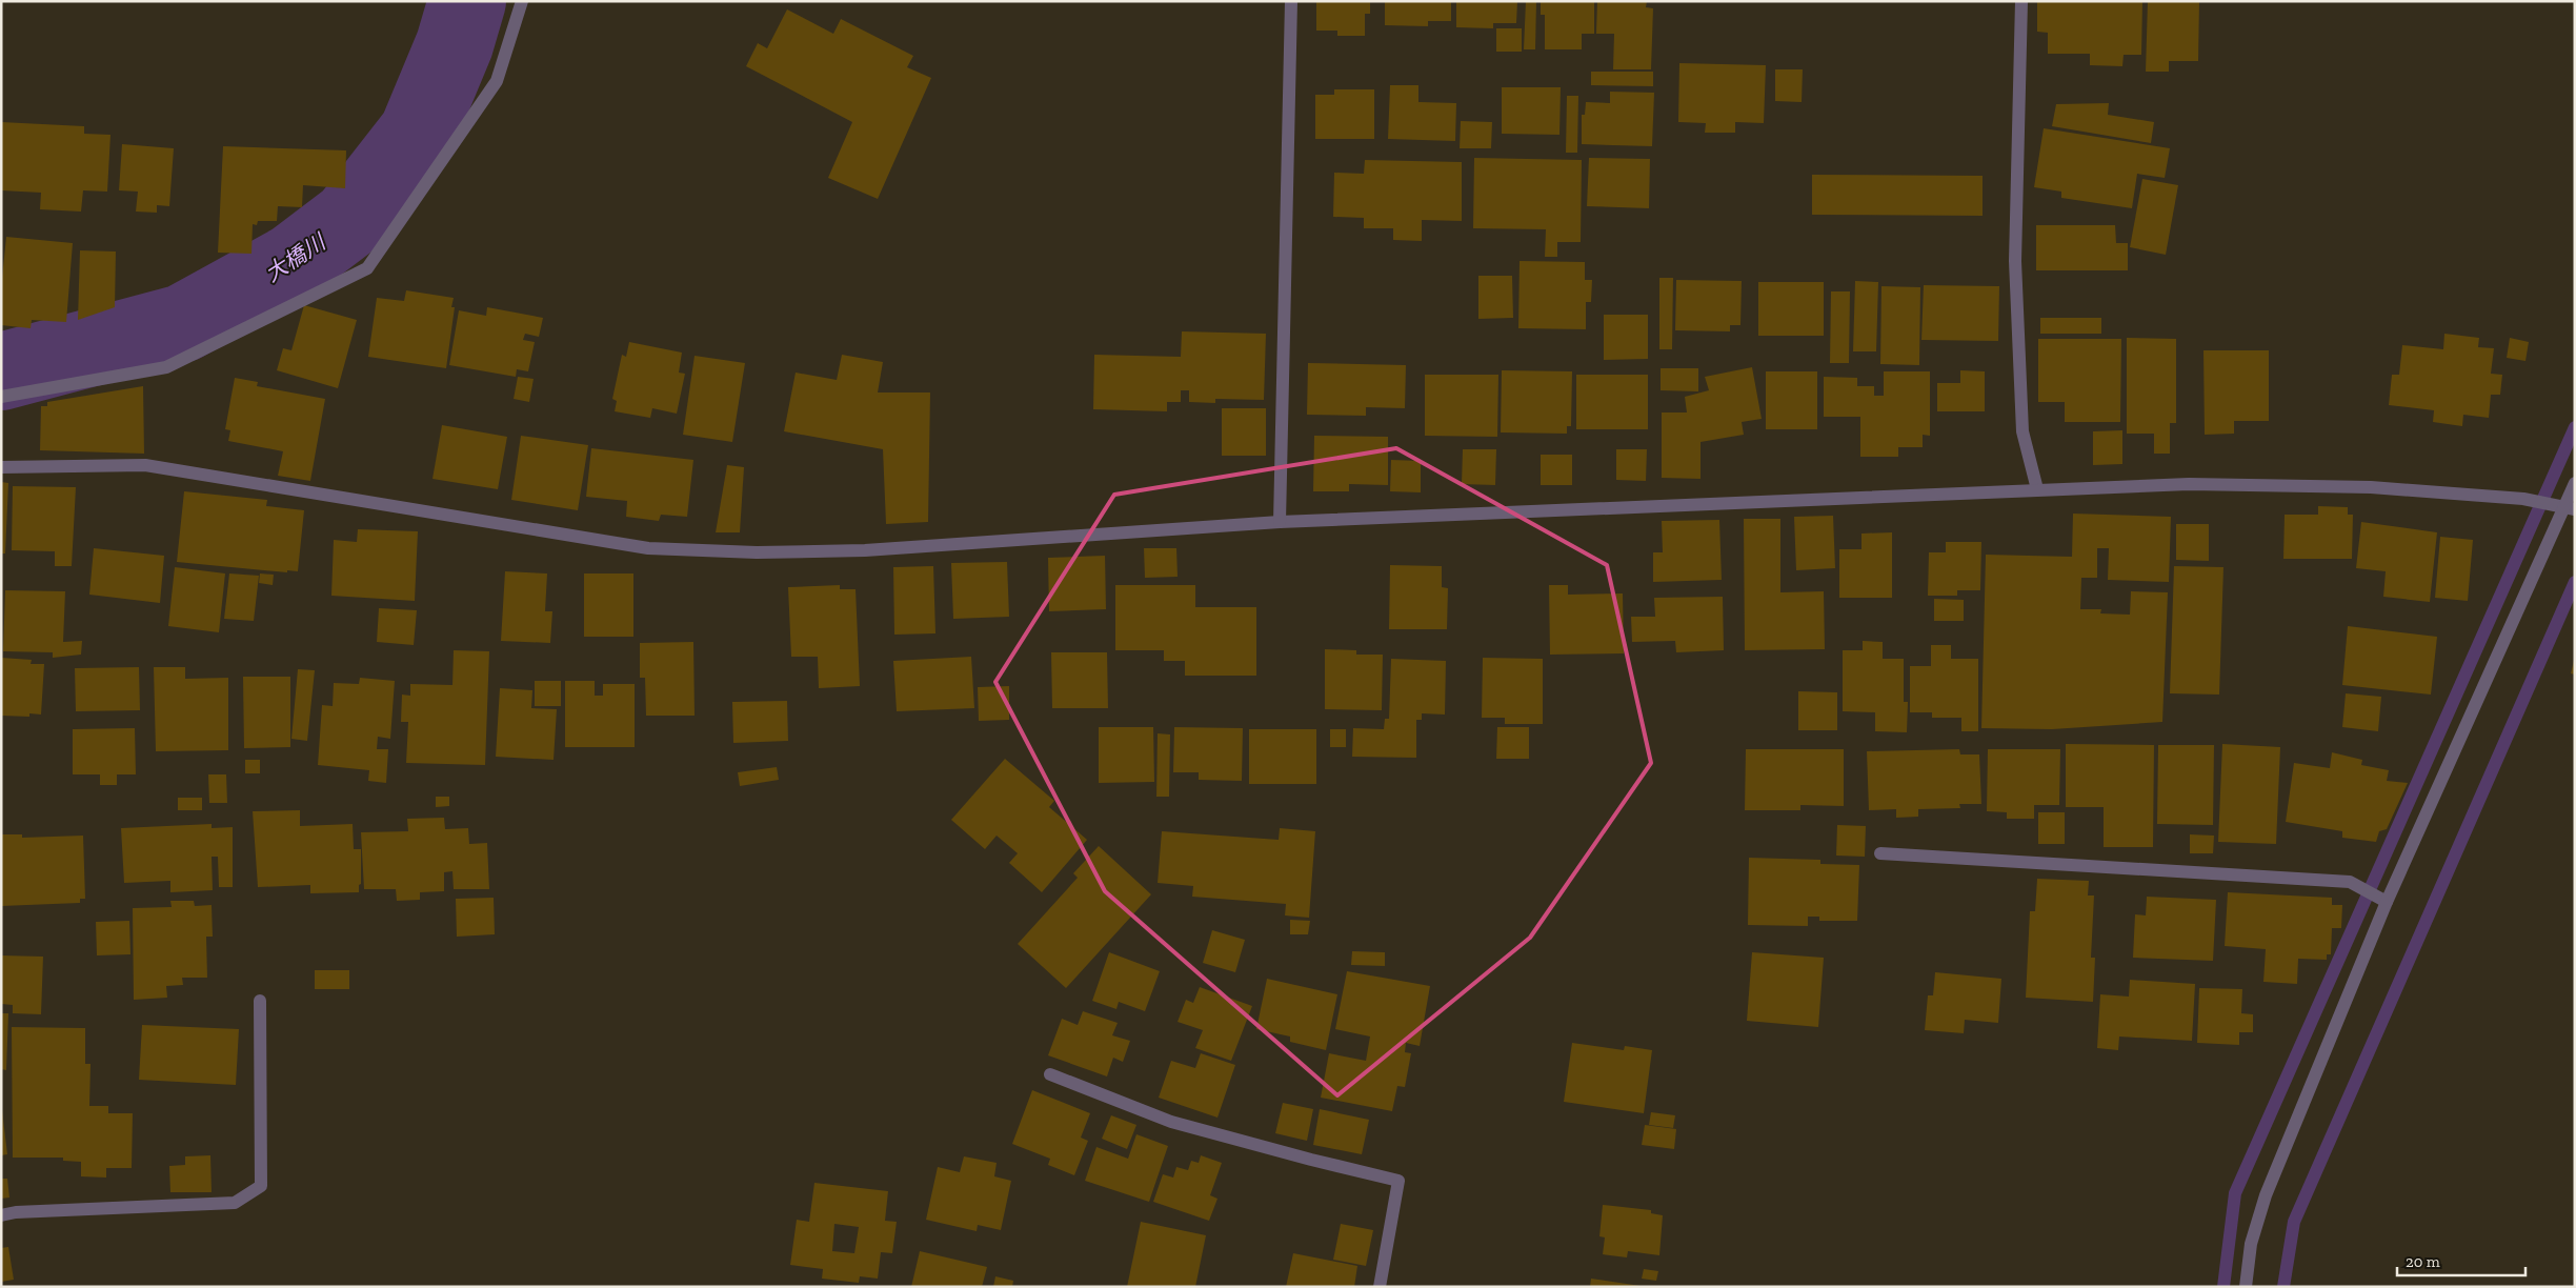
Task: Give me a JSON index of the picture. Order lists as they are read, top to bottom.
{
  "water": ["大橋川"],
  "scale_bar": "20 m"
}
